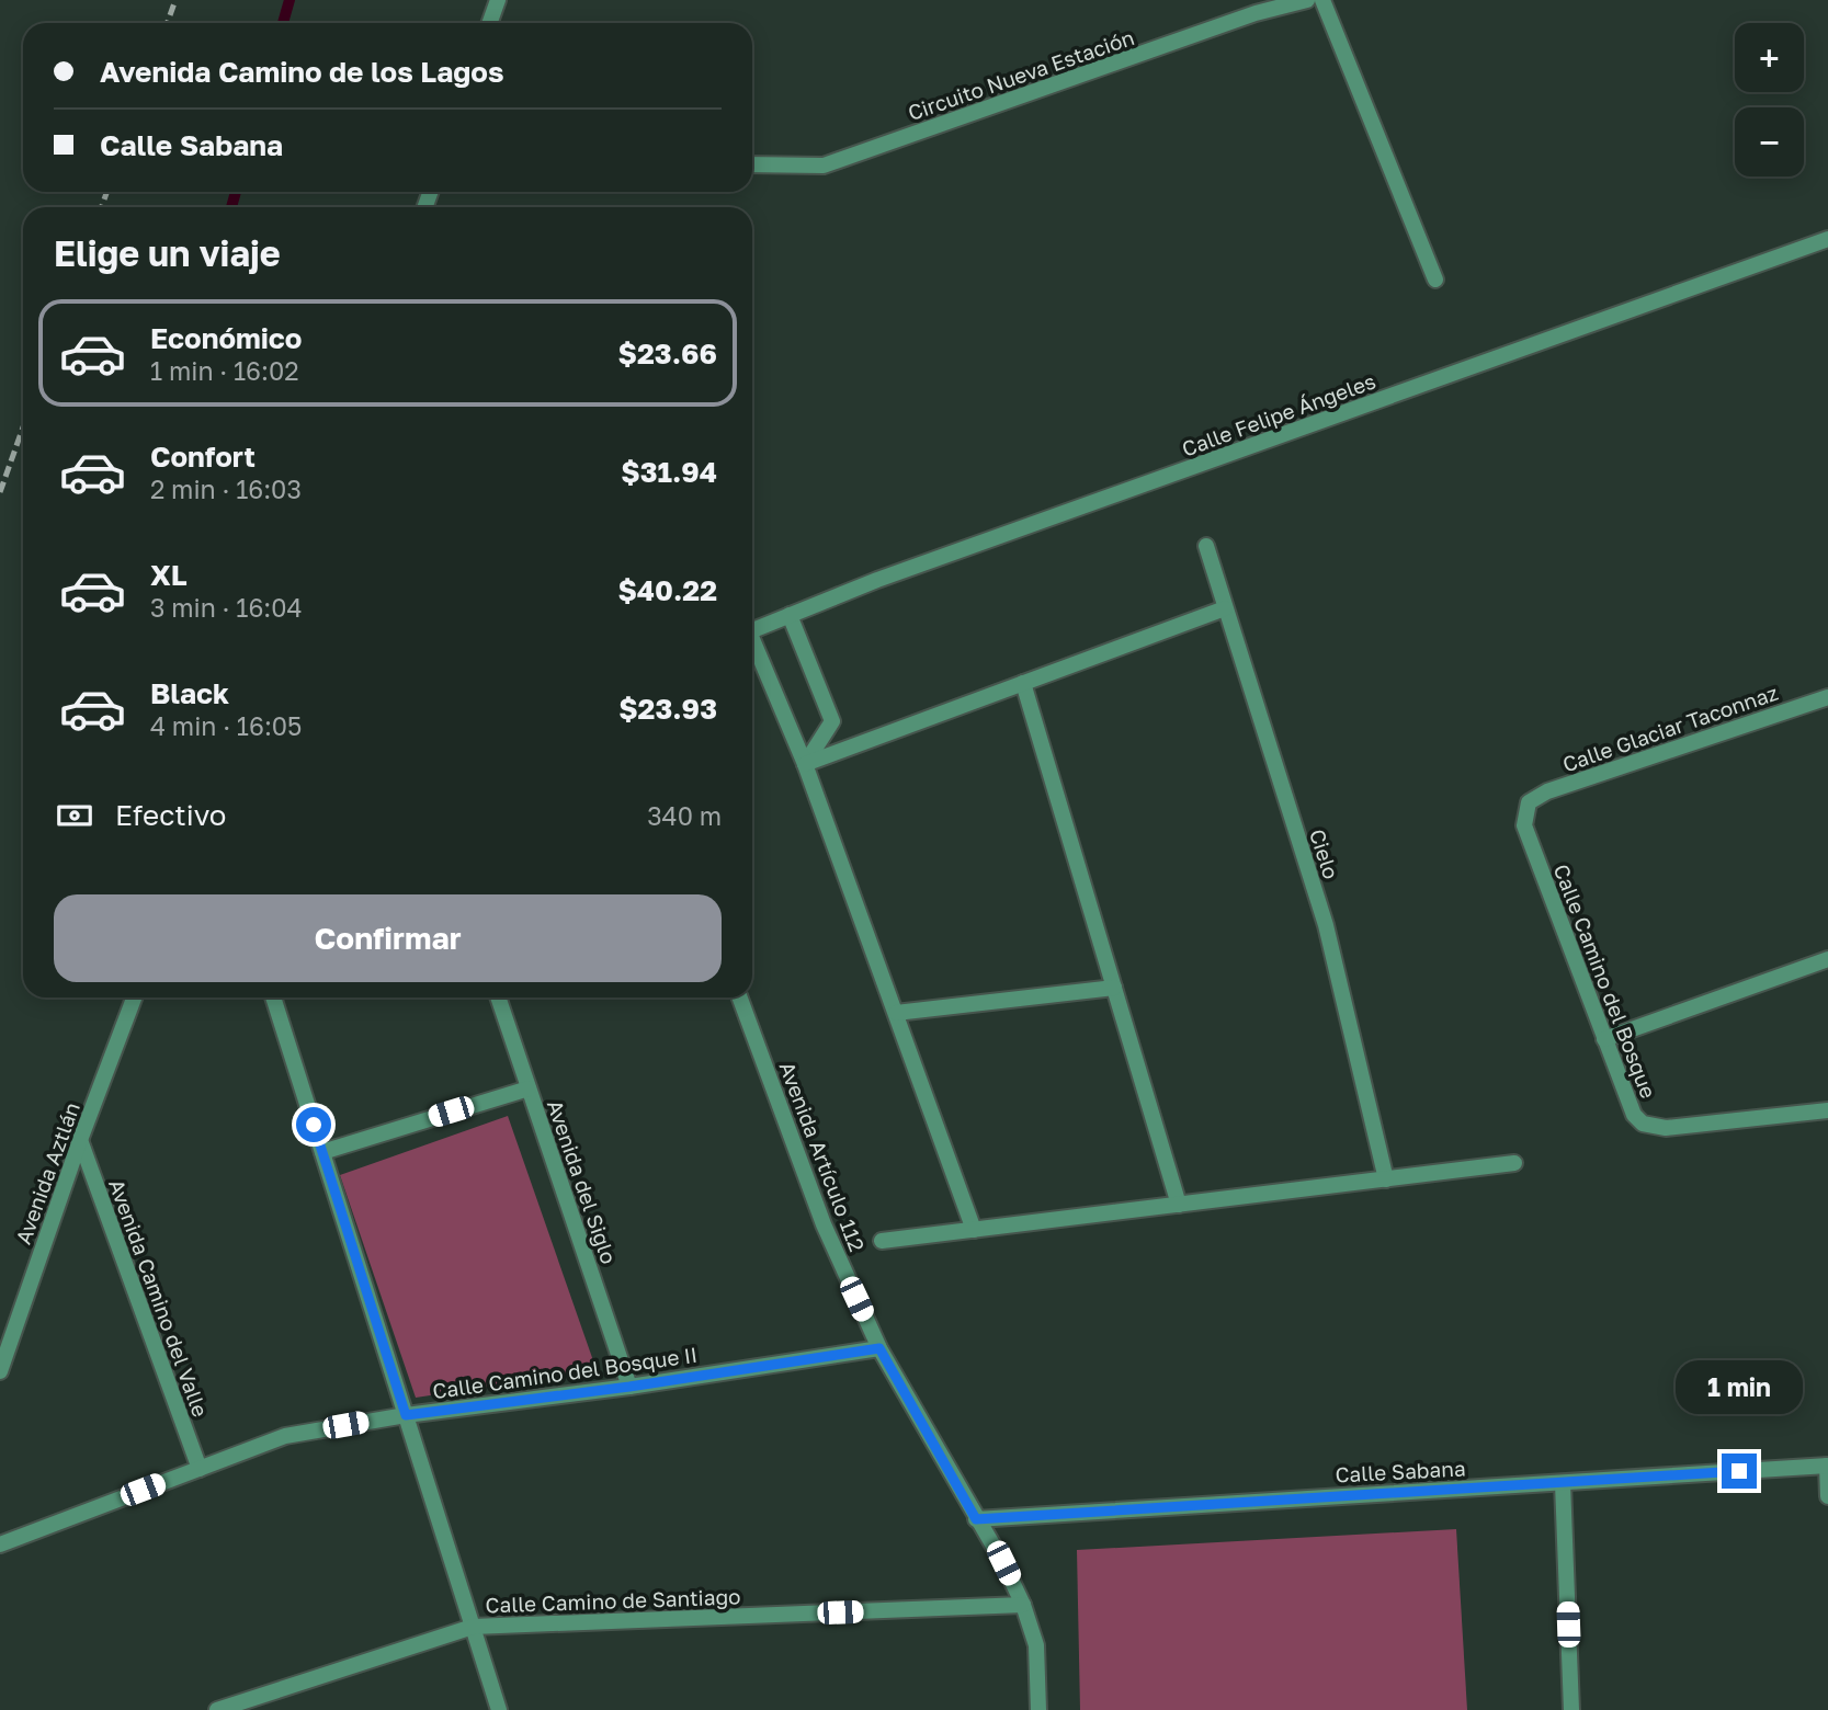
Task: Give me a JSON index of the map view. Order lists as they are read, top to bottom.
{
  "streets": {
    "street": [
      "Circuito Nueva Estación",
      "Calle Felipe Ángeles",
      "Calle Glaciar Taconnaz",
      "Cielo",
      "Calle Camino del Bosque",
      "Avenida Artículo 112",
      "Avenida Aztlán",
      "Avenida del Siglo",
      "Avenida Camino del Valle",
      "Calle Camino del Bosque II",
      "Calle Sabana",
      "Calle Camino de Santiago"
    ]
  },
  "crossings": [
    ["Calle Glaciar Taconnaz", "Calle Camino del Bosque"],
    ["Avenida Artículo 112", "Calle Camino del Bosque II"],
    ["Avenida Artículo 112", "Calle Sabana"],
    ["Avenida Artículo 112", "Calle Camino de Santiago"],
    ["Avenida Aztlán", "Avenida Camino del Valle"],
    ["Avenida del Siglo", "Calle Camino del Bosque II"],
    ["Avenida Camino del Valle", "Calle Camino del Bosque II"]
  ],
  "page": {
    "map_buttons": ["+", "−"],
    "banner": ["Avenida Camino de los Lagos", "Calle Sabana"],
    "heading": "Elige un viaje",
    "list": [
      {
        "name": "Económico",
        "note": "1 min · 16:02",
        "value": "$23.66"
      },
      {
        "name": "Confort",
        "note": "2 min · 16:03",
        "value": "$31.94"
      },
      {
        "name": "XL",
        "note": "3 min · 16:04",
        "value": "$40.22"
      },
      {
        "name": "Black",
        "note": "4 min · 16:05",
        "value": "$23.93"
      }
    ],
    "pay": ["Efectivo", "340 m"],
    "buttons": "Confirmar",
    "bubble": "1 min"
  }
}
